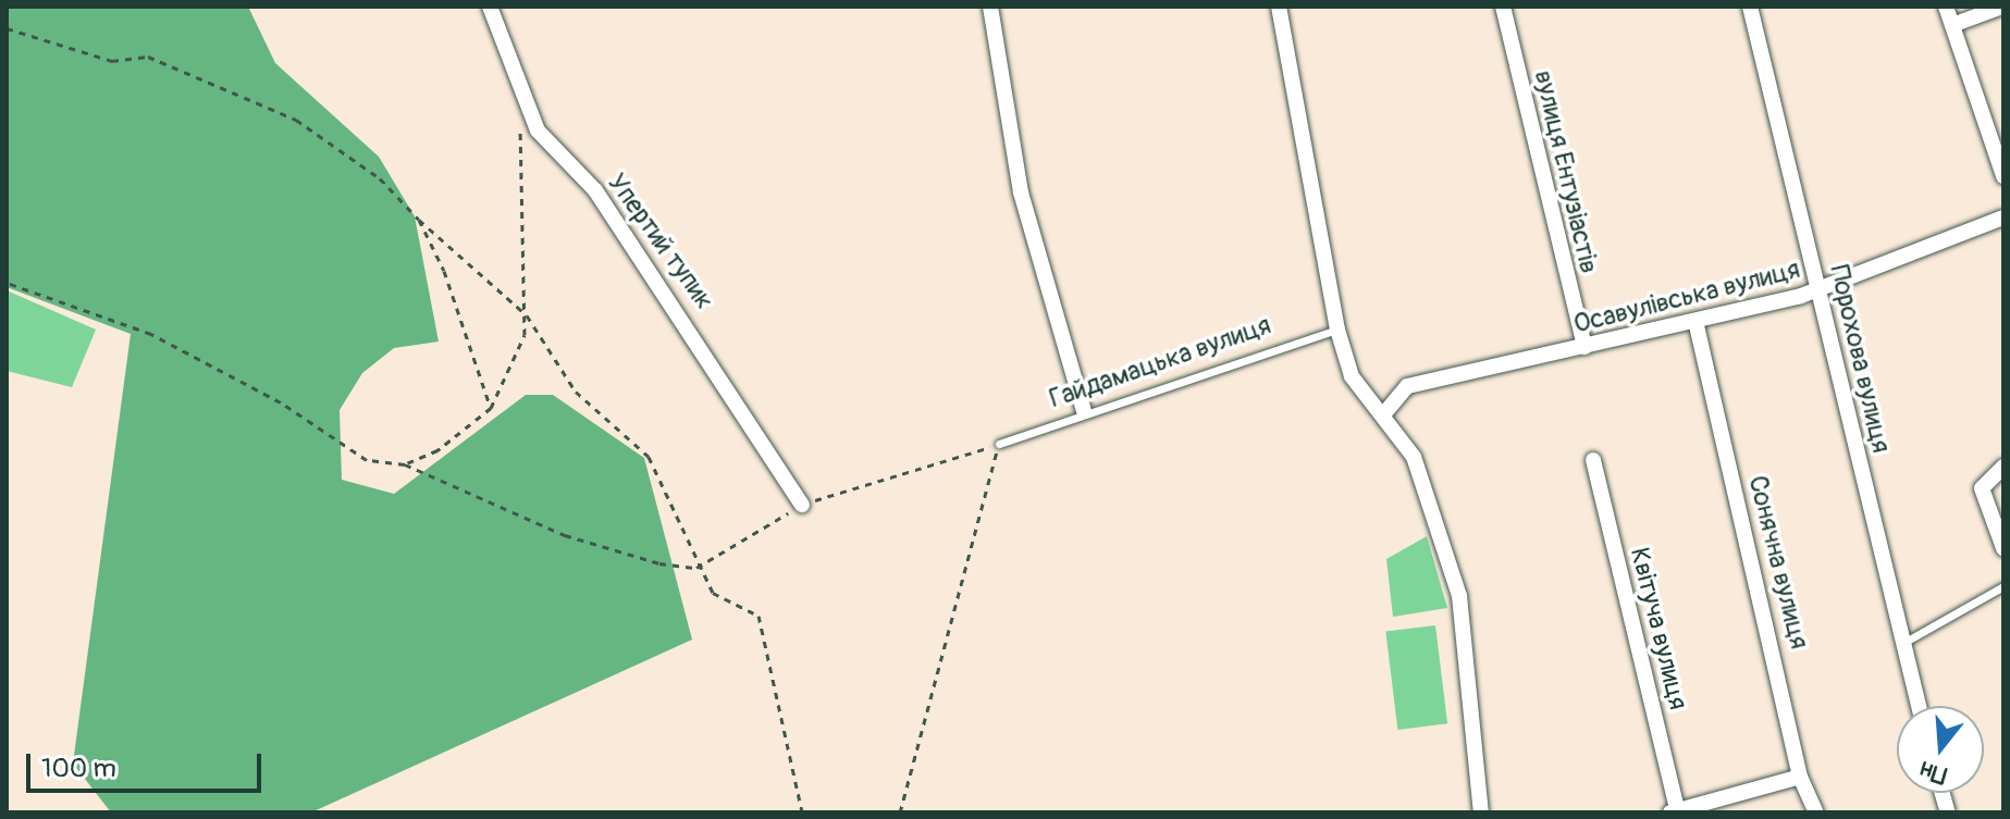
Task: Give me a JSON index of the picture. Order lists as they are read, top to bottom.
{
  "streets": {
    "street": [
      "вулиця Ентузіастів",
      "Упертий тупик",
      "Осавулівська вулиця",
      "Порохова вулиця",
      "Сонячна вулиця",
      "Квітуча вулиця"
    ],
    "lane": ["Гайдамацька вулиця"]
  },
  "crossings": [
    ["вулиця Ентузіастів", "Осавулівська вулиця"],
    ["Осавулівська вулиця", "Порохова вулиця"],
    ["Осавулівська вулиця", "Сонячна вулиця"]
  ],
  "scale_bar": "100 m",
  "north": "bottom"
}
